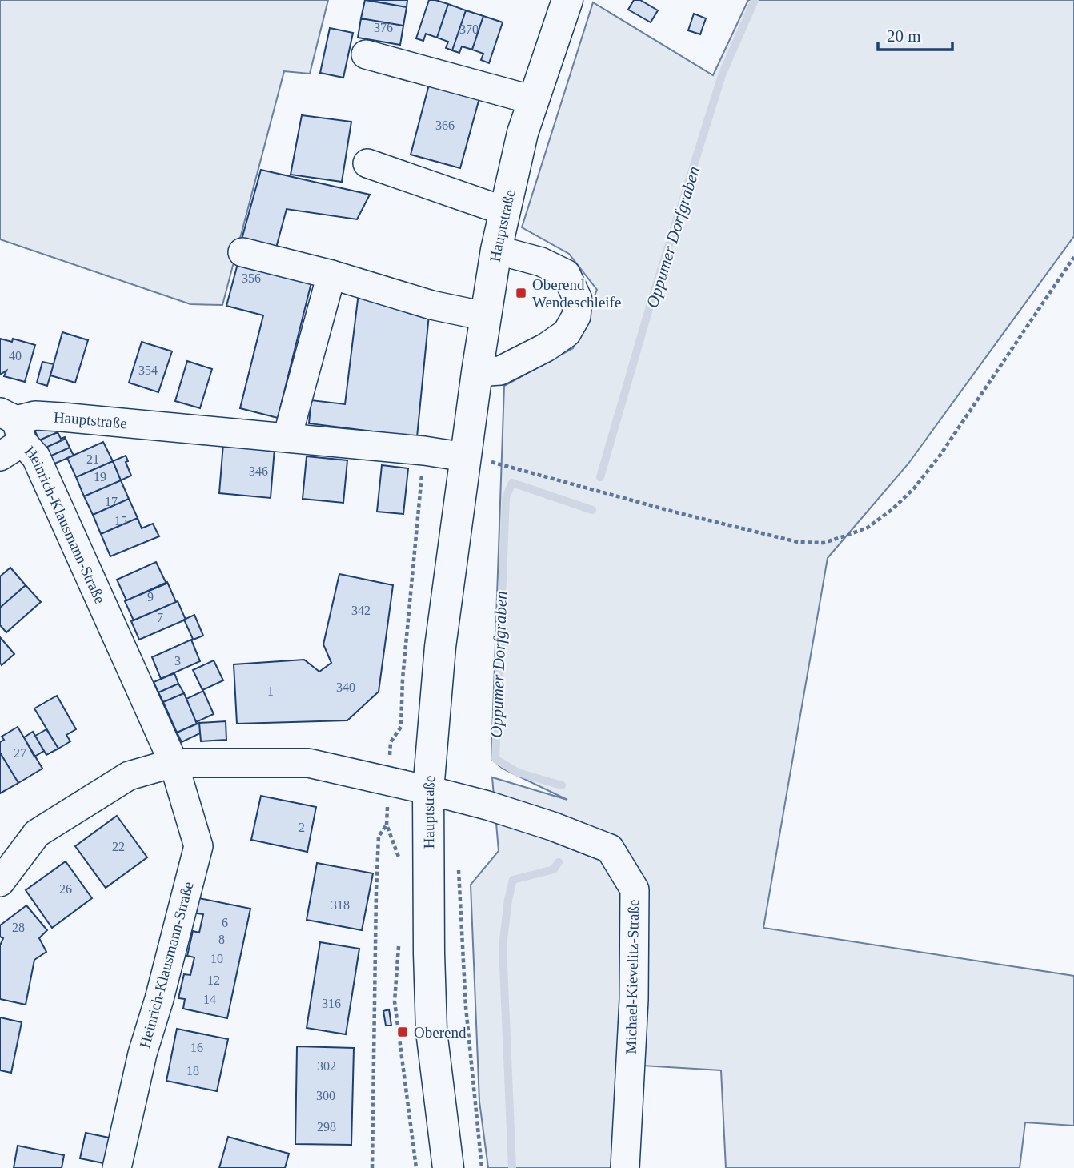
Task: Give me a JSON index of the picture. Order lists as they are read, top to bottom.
{
  "streets": {
    "main road": ["Hauptstraße"],
    "street": ["Heinrich-Klausmann-Straße", "Michael-Kievelitz-Straße"]
  },
  "crossings": [
    ["Hauptstraße", "Heinrich-Klausmann-Straße"],
    ["Hauptstraße", "Michael-Kievelitz-Straße"]
  ],
  "water": ["Oppumer Dorfgraben"],
  "places": {
    "transit": ["Oberend Wendeschleife", "Oberend"]
  },
  "house_numbers": [
    "376",
    "370",
    "366",
    "356",
    "40",
    "354",
    "21",
    "346",
    "19",
    "17",
    "15",
    "9",
    "342",
    "7",
    "3",
    "340",
    "1",
    "27",
    "2",
    "22",
    "26",
    "318",
    "6",
    "28",
    "8",
    "10",
    "12",
    "14",
    "316",
    "16",
    "302",
    "18",
    "300",
    "298"
  ],
  "scale_bar": "20 m"
}
